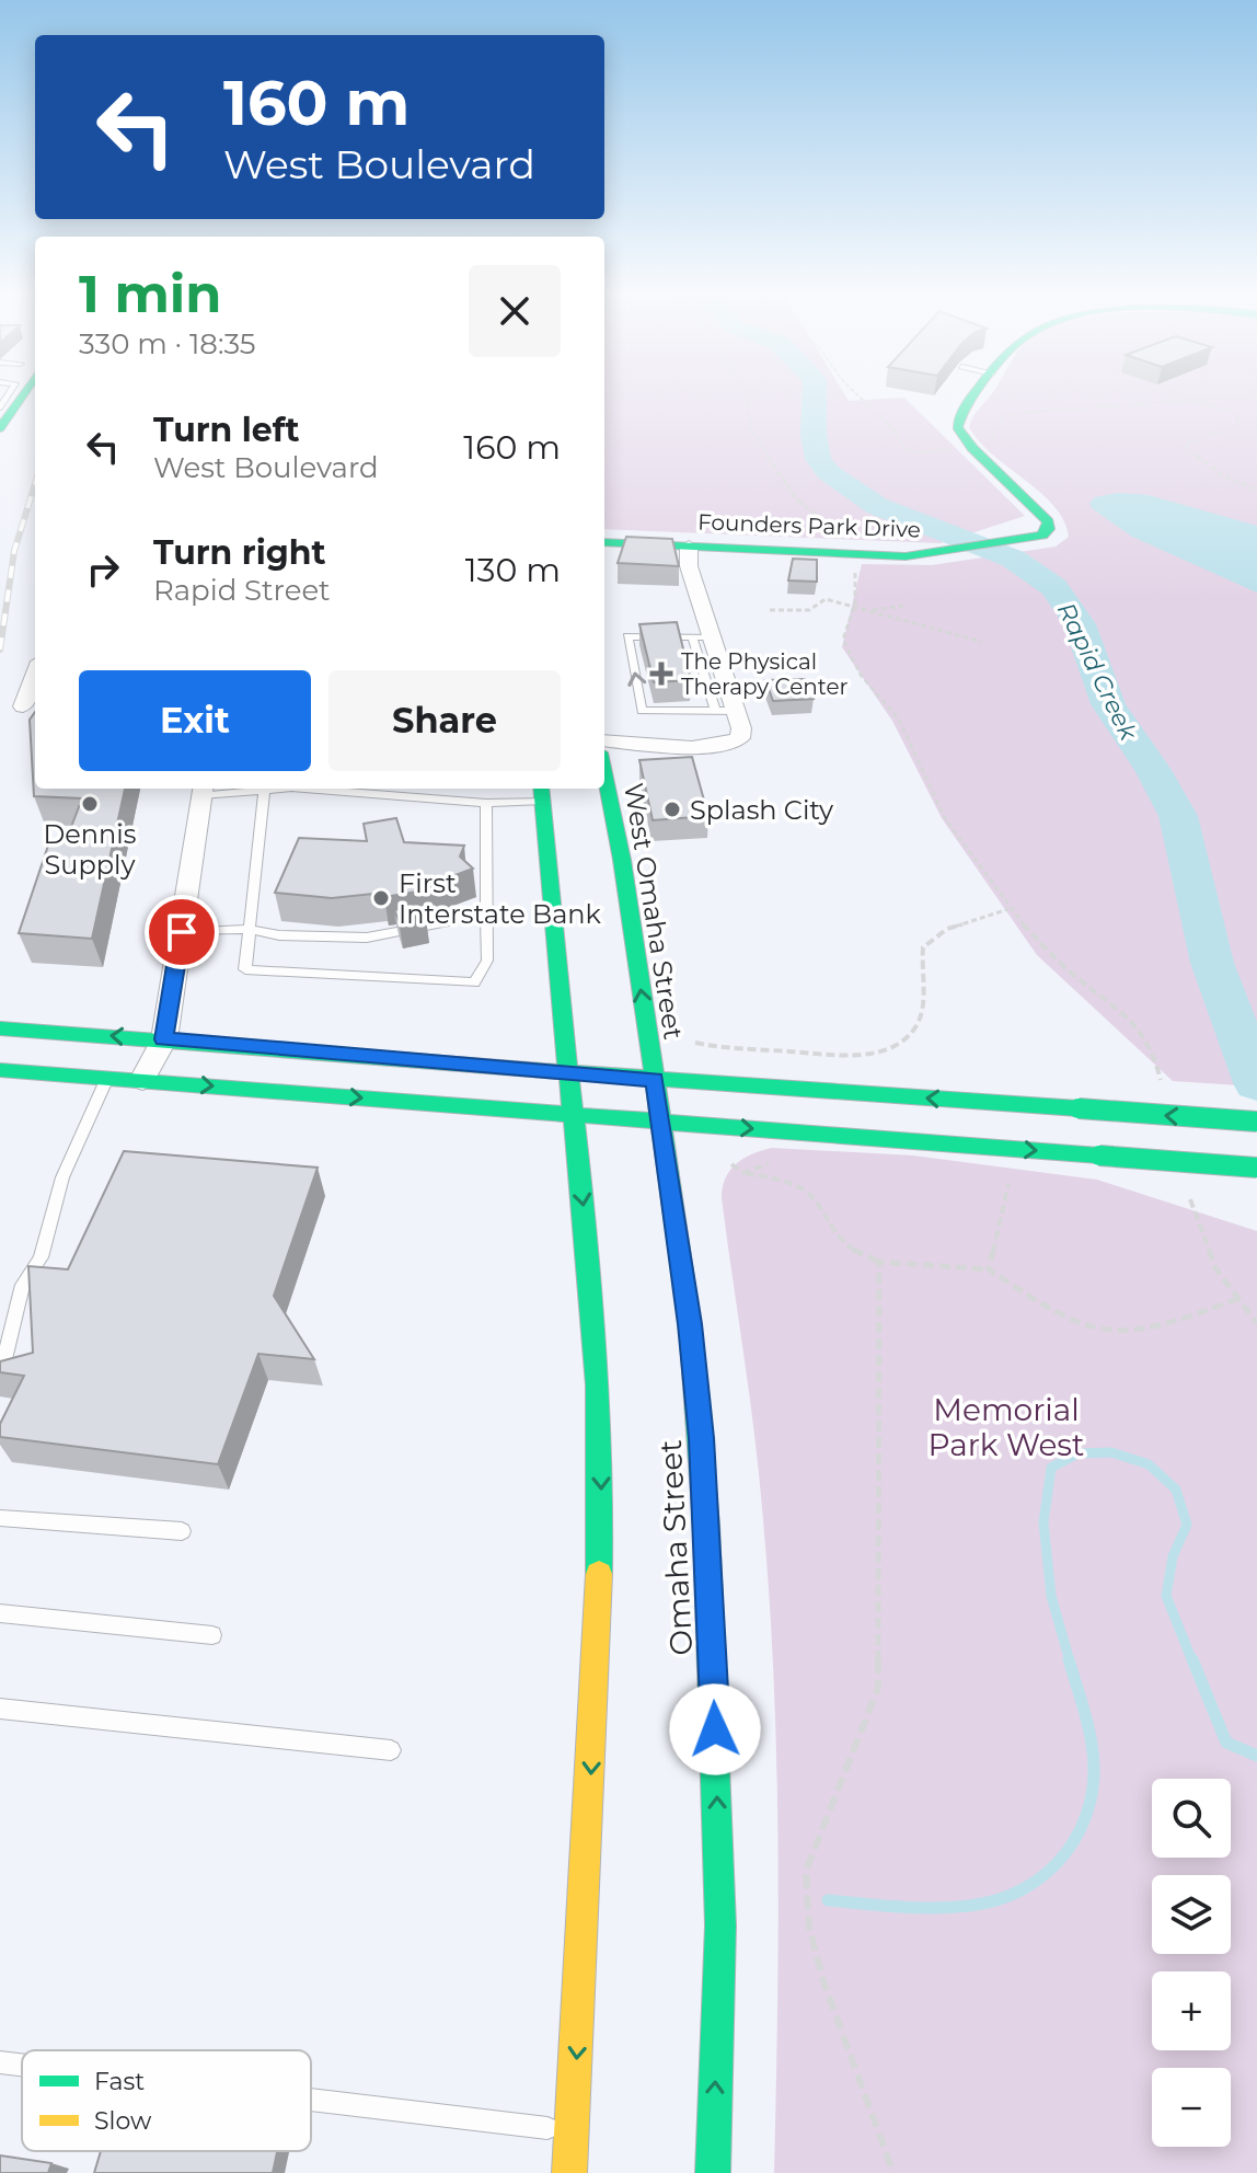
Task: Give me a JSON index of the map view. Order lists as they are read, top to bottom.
{
  "streets": {
    "main road": ["Founders Park Drive", "West Omaha Street", "Omaha Street"]
  },
  "crossings": [
    ["West Omaha Street", "Omaha Street"]
  ],
  "water": ["Rapid Creek"],
  "parks": ["Memorial Park West"],
  "places": {
    "health": ["The Physical Therapy Center"],
    "other": ["Dennis Supply", "Splash City", "First Interstate Bank"]
  },
  "legend": ["Fast", "Slow"],
  "page": {
    "turn": ["160 m", "West Boulevard"],
    "heading": ["1 min", "330 m · 18:35"],
    "list": [
      {
        "name": "Turn left",
        "note": "West Boulevard",
        "value": "160 m"
      },
      {
        "name": "Turn right",
        "note": "Rapid Street",
        "value": "130 m"
      }
    ],
    "buttons": ["Exit", "Share"],
    "map_buttons": ["+", "−"]
  }
}
